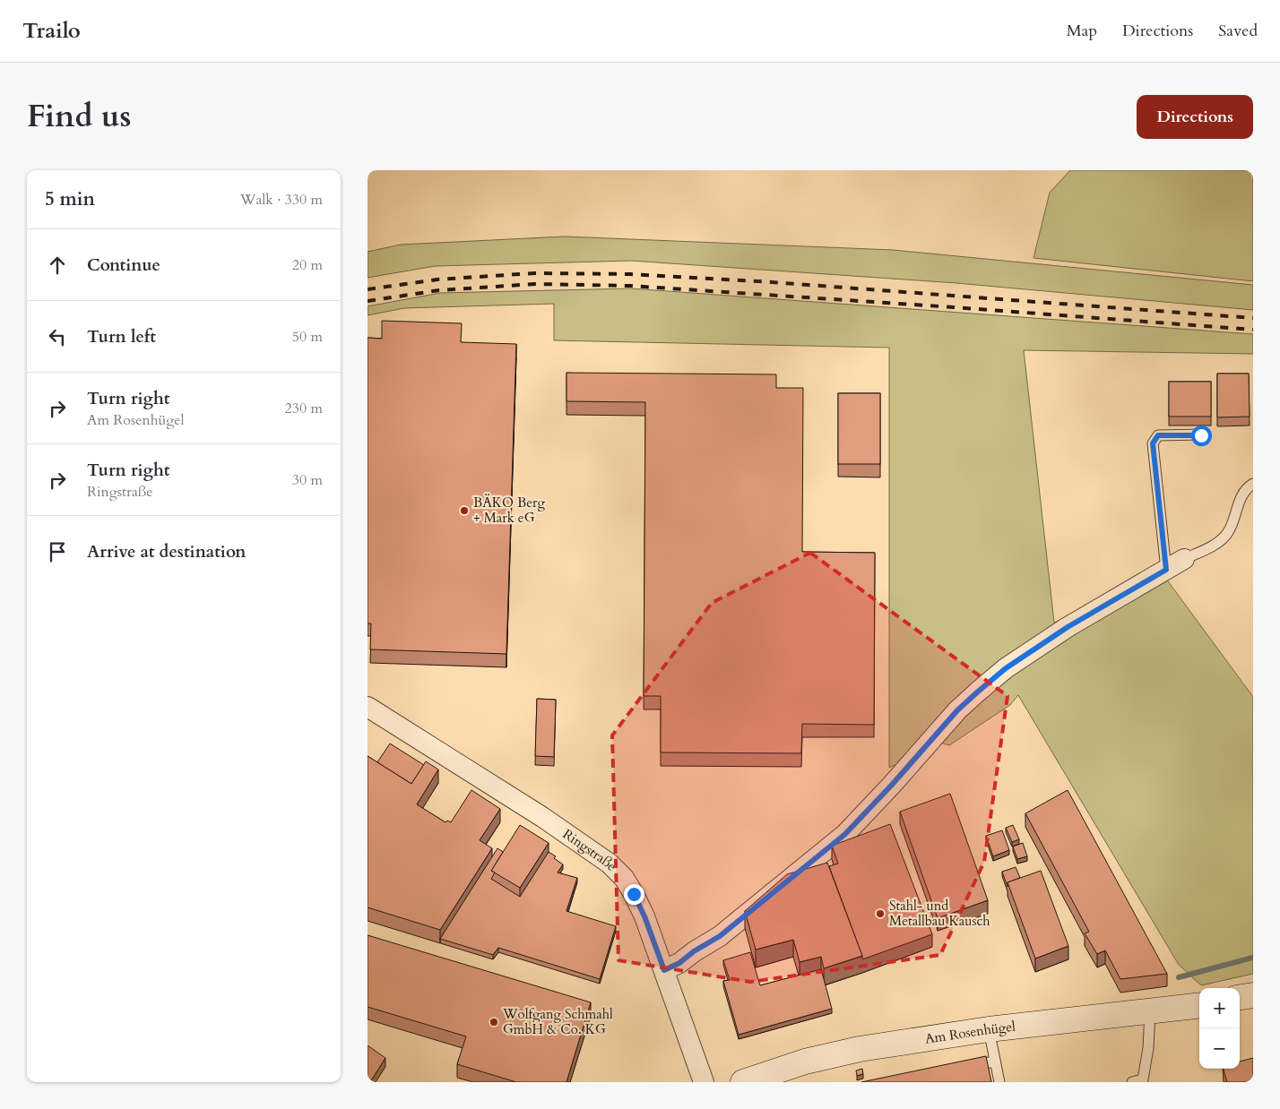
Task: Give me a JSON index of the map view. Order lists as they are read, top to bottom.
{
  "streets": {
    "street": ["Ringstraße", "Am Rosenhügel"]
  },
  "places": ["BÄKO Berg + Mark eG", "Stahl- und Metallbau Kausch", "Wolfgang Schmahl GmbH & Co. KG"],
  "page": {
    "header": "Trailo",
    "nav": ["Map", "Directions", "Saved"],
    "title": "Find us",
    "buttons": "Directions",
    "heading": ["5 min", "Walk · 330 m"],
    "list": [
      ["Continue", "20 m"],
      ["Turn left", "50 m"],
      ["Turn right", "Am Rosenhügel", "230 m"],
      ["Turn right", "Ringstraße", "30 m"],
      "Arrive at destination"
    ],
    "map_buttons": ["+", "−"]
  }
}
